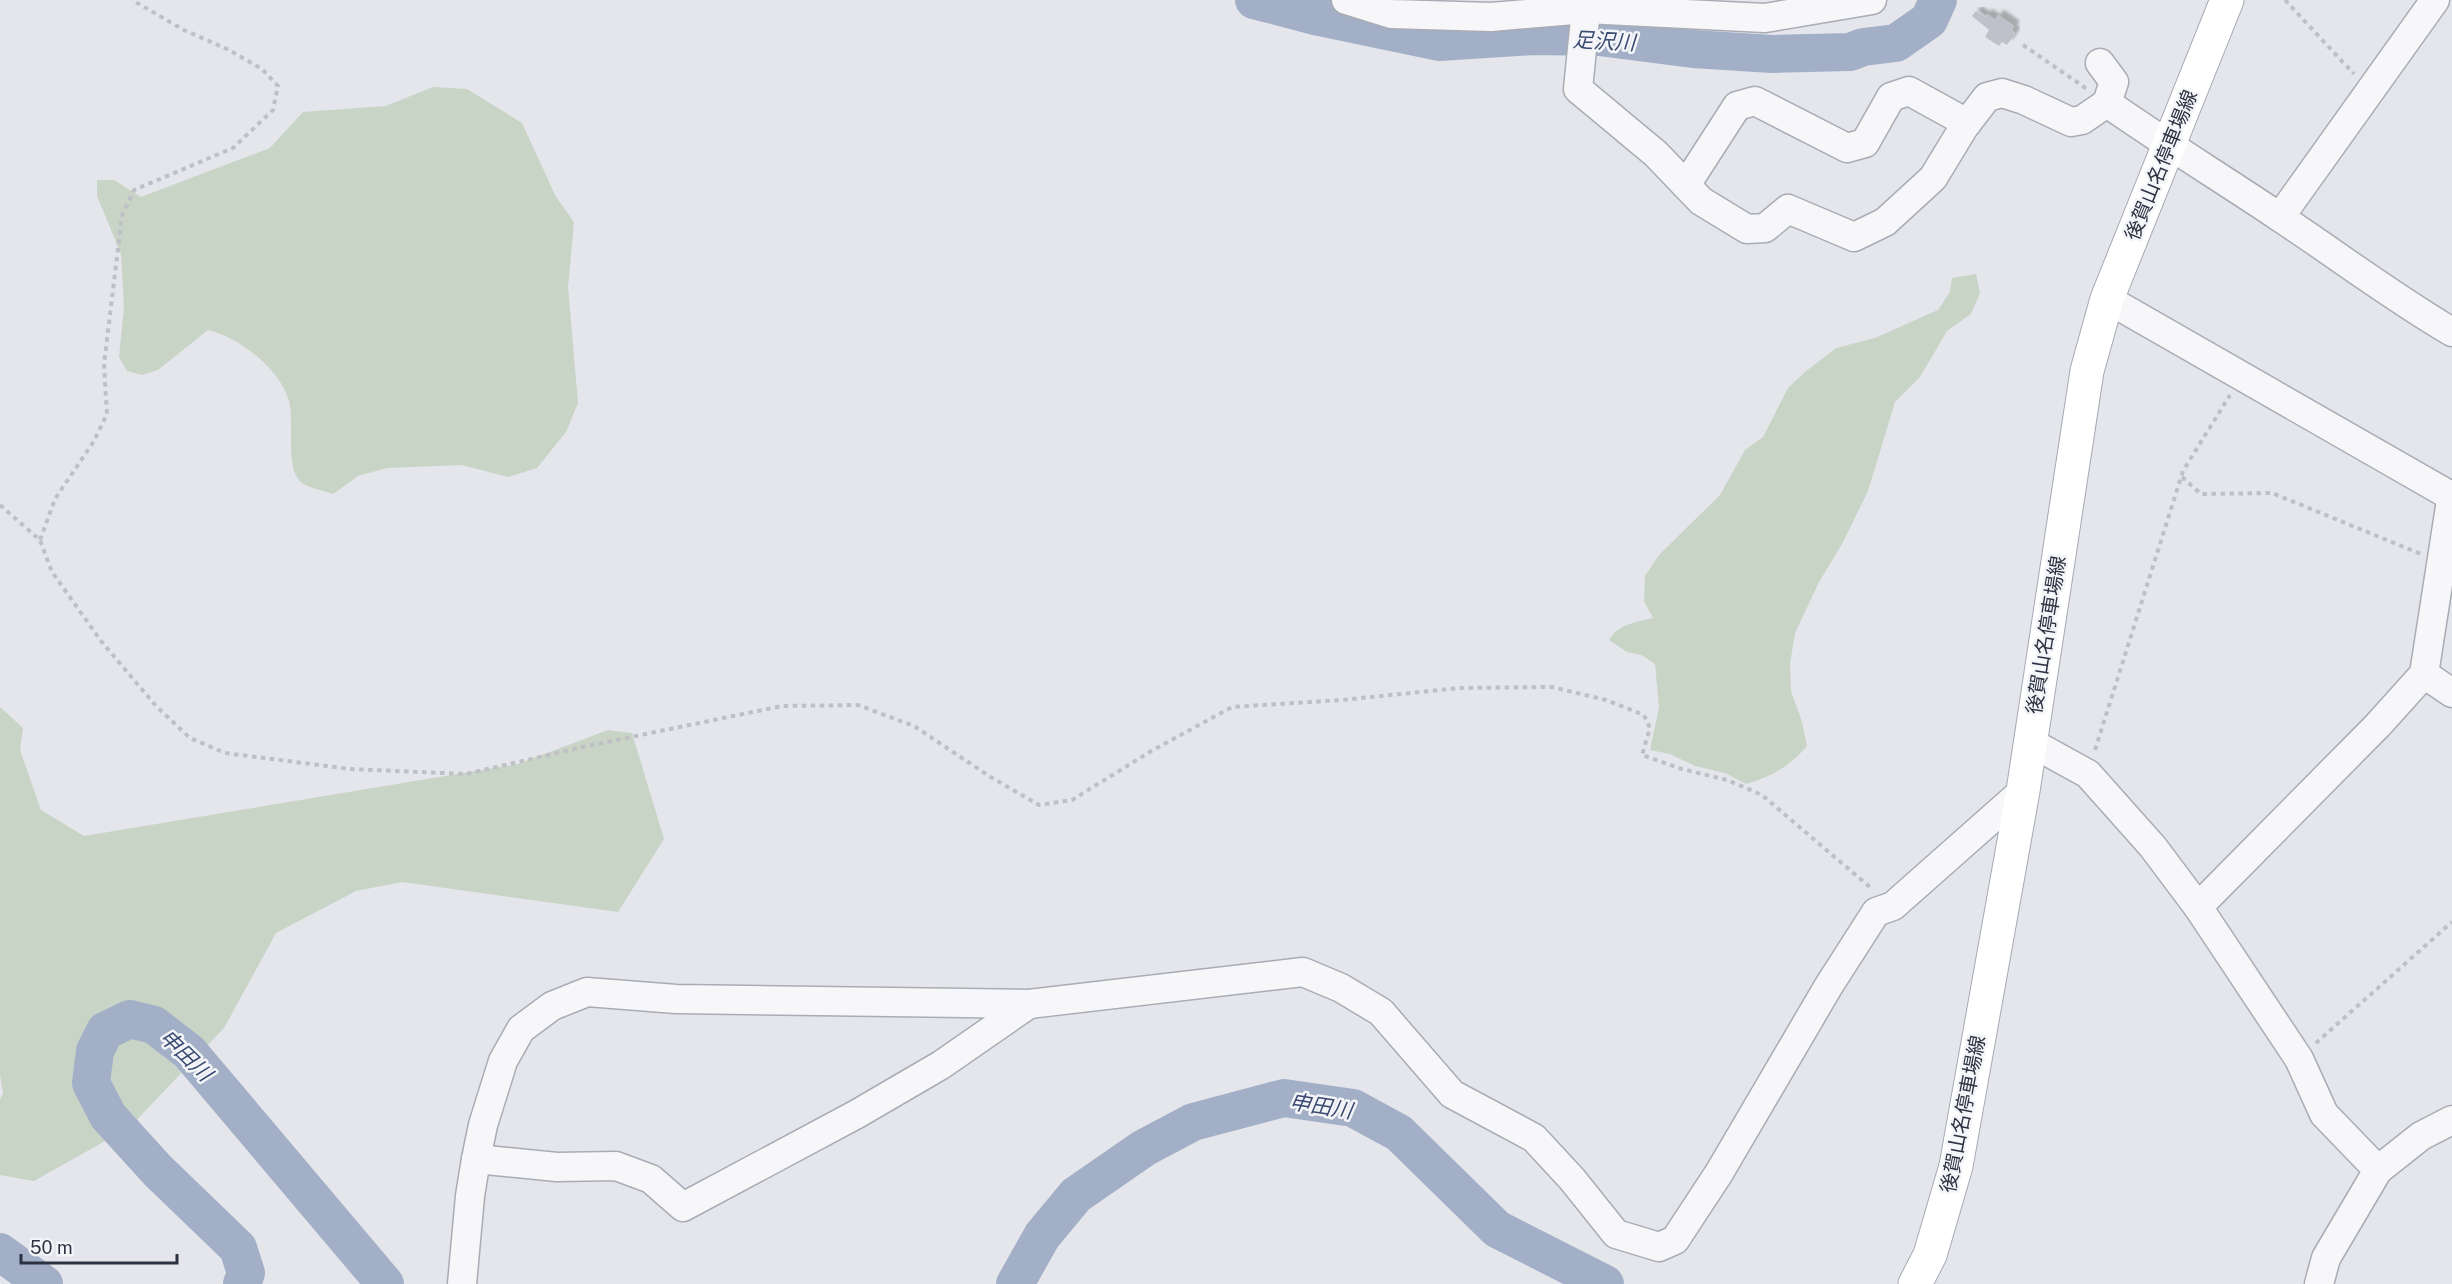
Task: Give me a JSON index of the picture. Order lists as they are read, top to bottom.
{
  "streets": {
    "main road": ["後賀山名停車場線"]
  },
  "water": ["足沢川", "申田川"],
  "scale_bar": "50 m"
}
